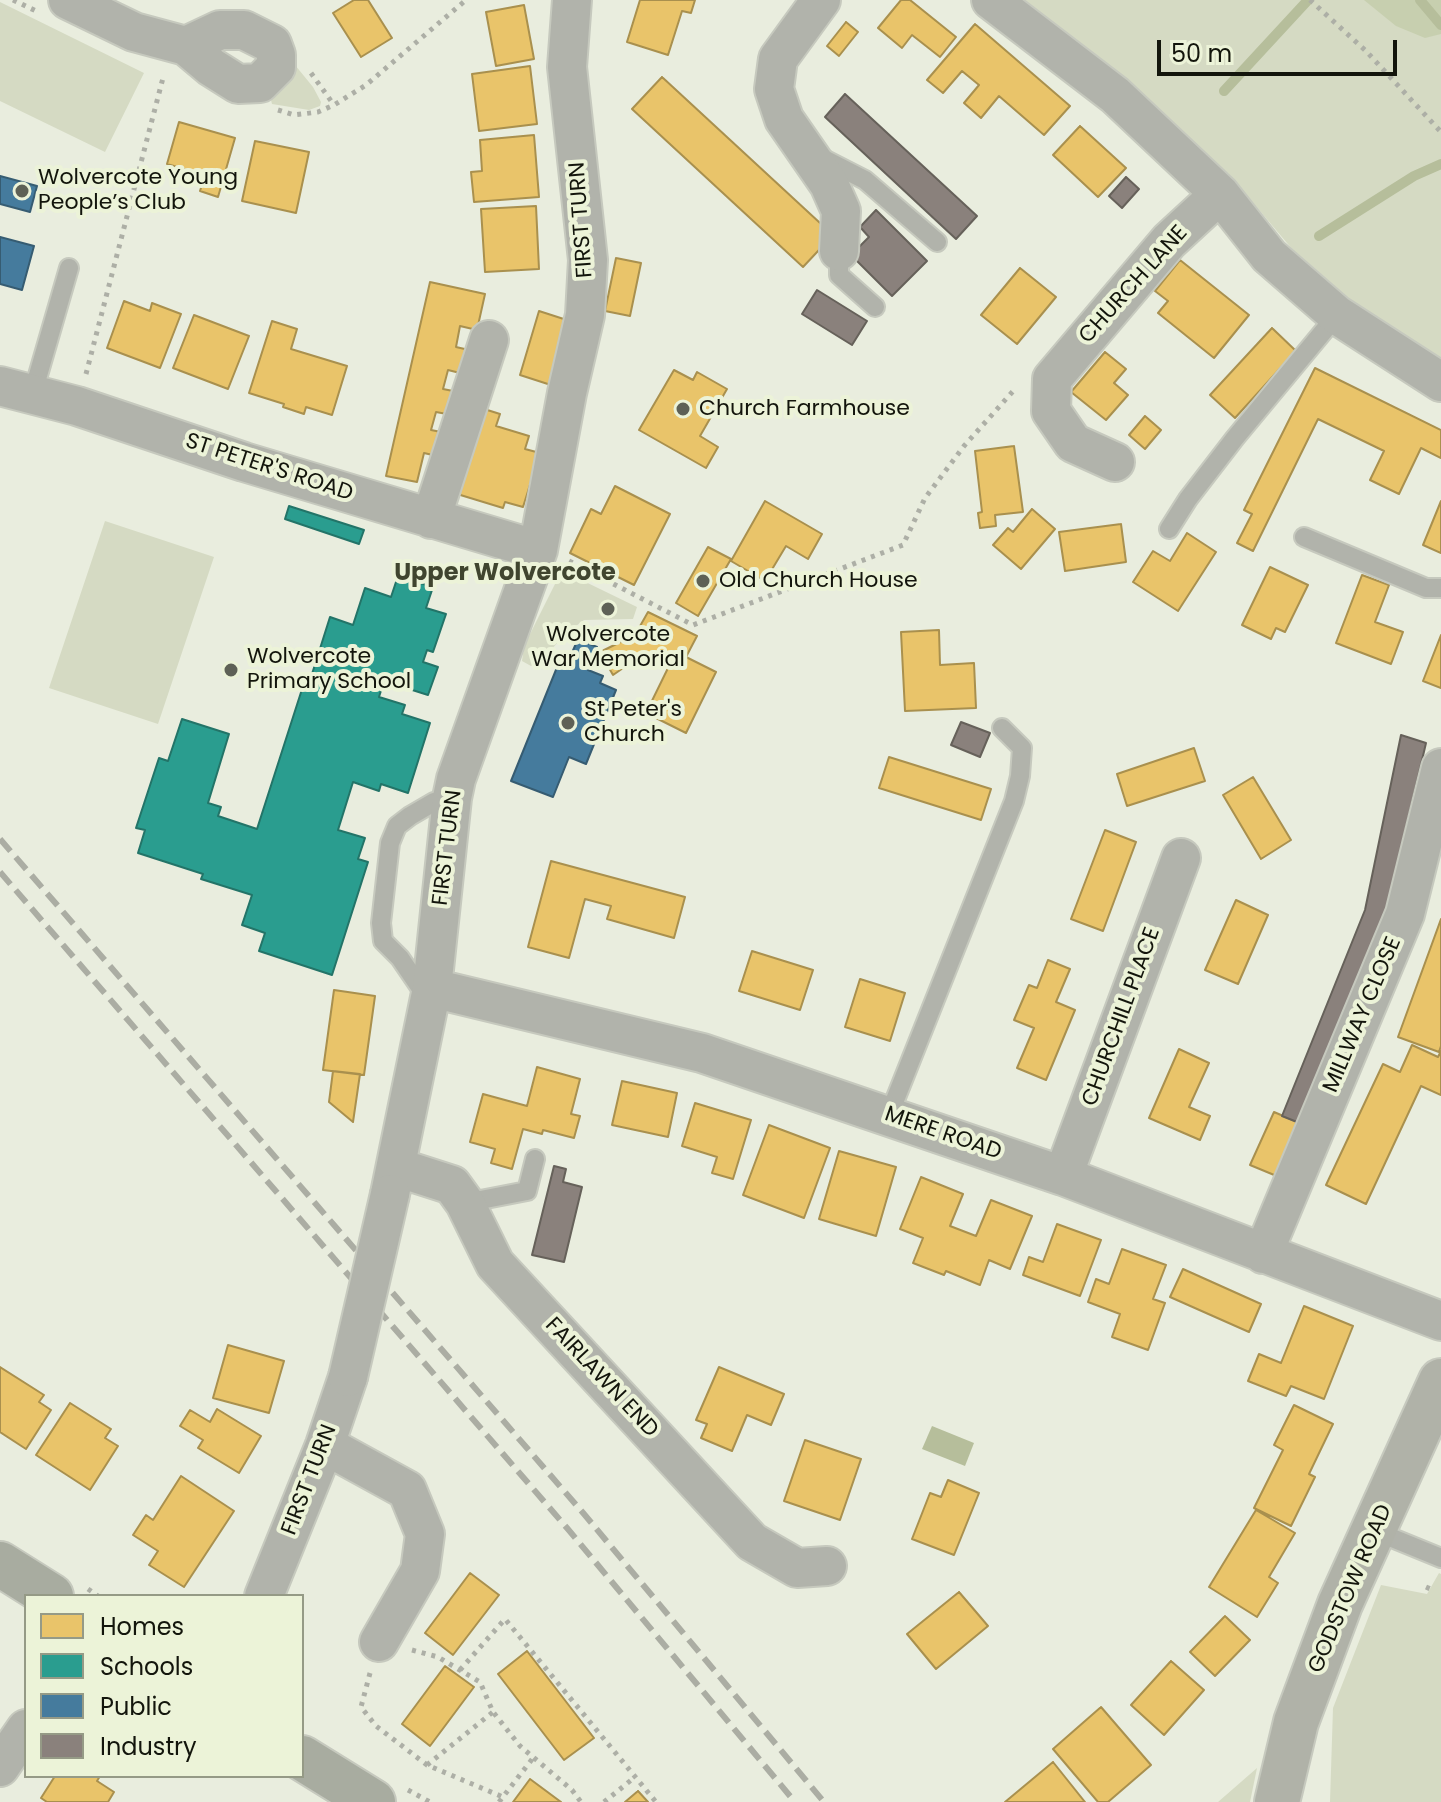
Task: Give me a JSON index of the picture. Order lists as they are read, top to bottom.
{
  "streets": {
    "street": [
      "FIRST TURN",
      "CHURCH LANE",
      "ST PETER'S ROAD",
      "MILLWAY CLOSE",
      "CHURCHILL PLACE",
      "MERE ROAD",
      "FAIRLAWN END",
      "GODSTOW ROAD"
    ]
  },
  "crossings": [
    ["FIRST TURN", "ST PETER'S ROAD"],
    ["FIRST TURN", "MERE ROAD"],
    ["FIRST TURN", "FAIRLAWN END"],
    ["MILLWAY CLOSE", "MERE ROAD"],
    ["CHURCHILL PLACE", "MERE ROAD"]
  ],
  "districts": ["Upper Wolvercote"],
  "places": [
    "Wolvercote Young People’s Club",
    "Church Farmhouse",
    "Old Church House",
    "Wolvercote War Memorial",
    "Wolvercote Primary School",
    "St Peter's Church"
  ],
  "legend": [
    "Homes",
    "Schools",
    "Public",
    "Industry"
  ],
  "scale_bar": "50 m"
}
